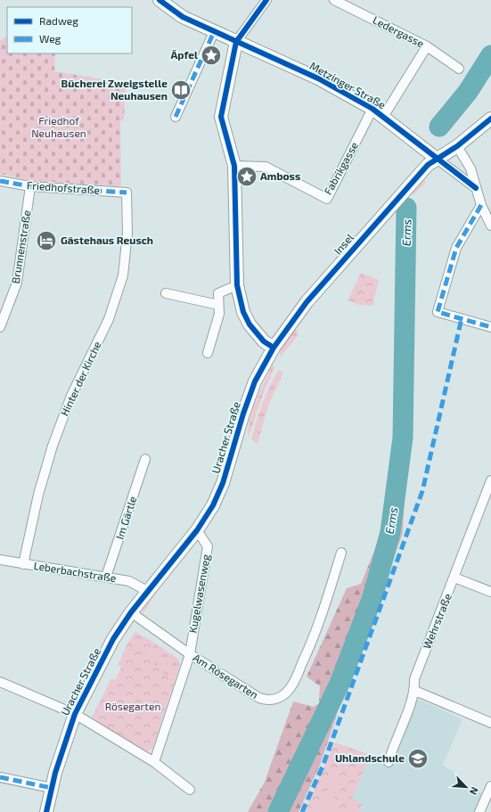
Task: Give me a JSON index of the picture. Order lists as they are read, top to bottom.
{
  "streets": {
    "street": [
      "Ledergasse",
      "Metzinger Straße",
      "Fabrikgasse",
      "Friedhofstraße",
      "Insel",
      "Brunnenstraße",
      "Hinter der Kirche",
      "Uracher Straße",
      "Im Gärtle",
      "Leberbachstraße",
      "Kugelwasenweg",
      "Wehrstraße",
      "Am Rösegarten"
    ]
  },
  "crossings": [
    ["Metzinger Straße", "Fabrikgasse"],
    ["Metzinger Straße", "Insel"],
    ["Friedhofstraße", "Brunnenstraße"],
    ["Friedhofstraße", "Hinter der Kirche"],
    ["Insel", "Uracher Straße"],
    ["Hinter der Kirche", "Leberbachstraße"],
    ["Uracher Straße", "Leberbachstraße"],
    ["Uracher Straße", "Kugelwasenweg"],
    ["Uracher Straße", "Am Rösegarten"],
    ["Im Gärtle", "Leberbachstraße"],
    ["Kugelwasenweg", "Am Rösegarten"]
  ],
  "water": ["Erms"],
  "parks": ["Friedhof Neuhausen", "Rösegarten"],
  "places": {
    "place": ["Äpfel", "Amboss"],
    "library": ["Bücherei Zweigstelle Neuhausen"],
    "hotel": ["Gästehaus Reusch"],
    "school or university": ["Uhlandschule"]
  },
  "legend": ["Radweg", "Weg"],
  "north": "bottom right"
}
